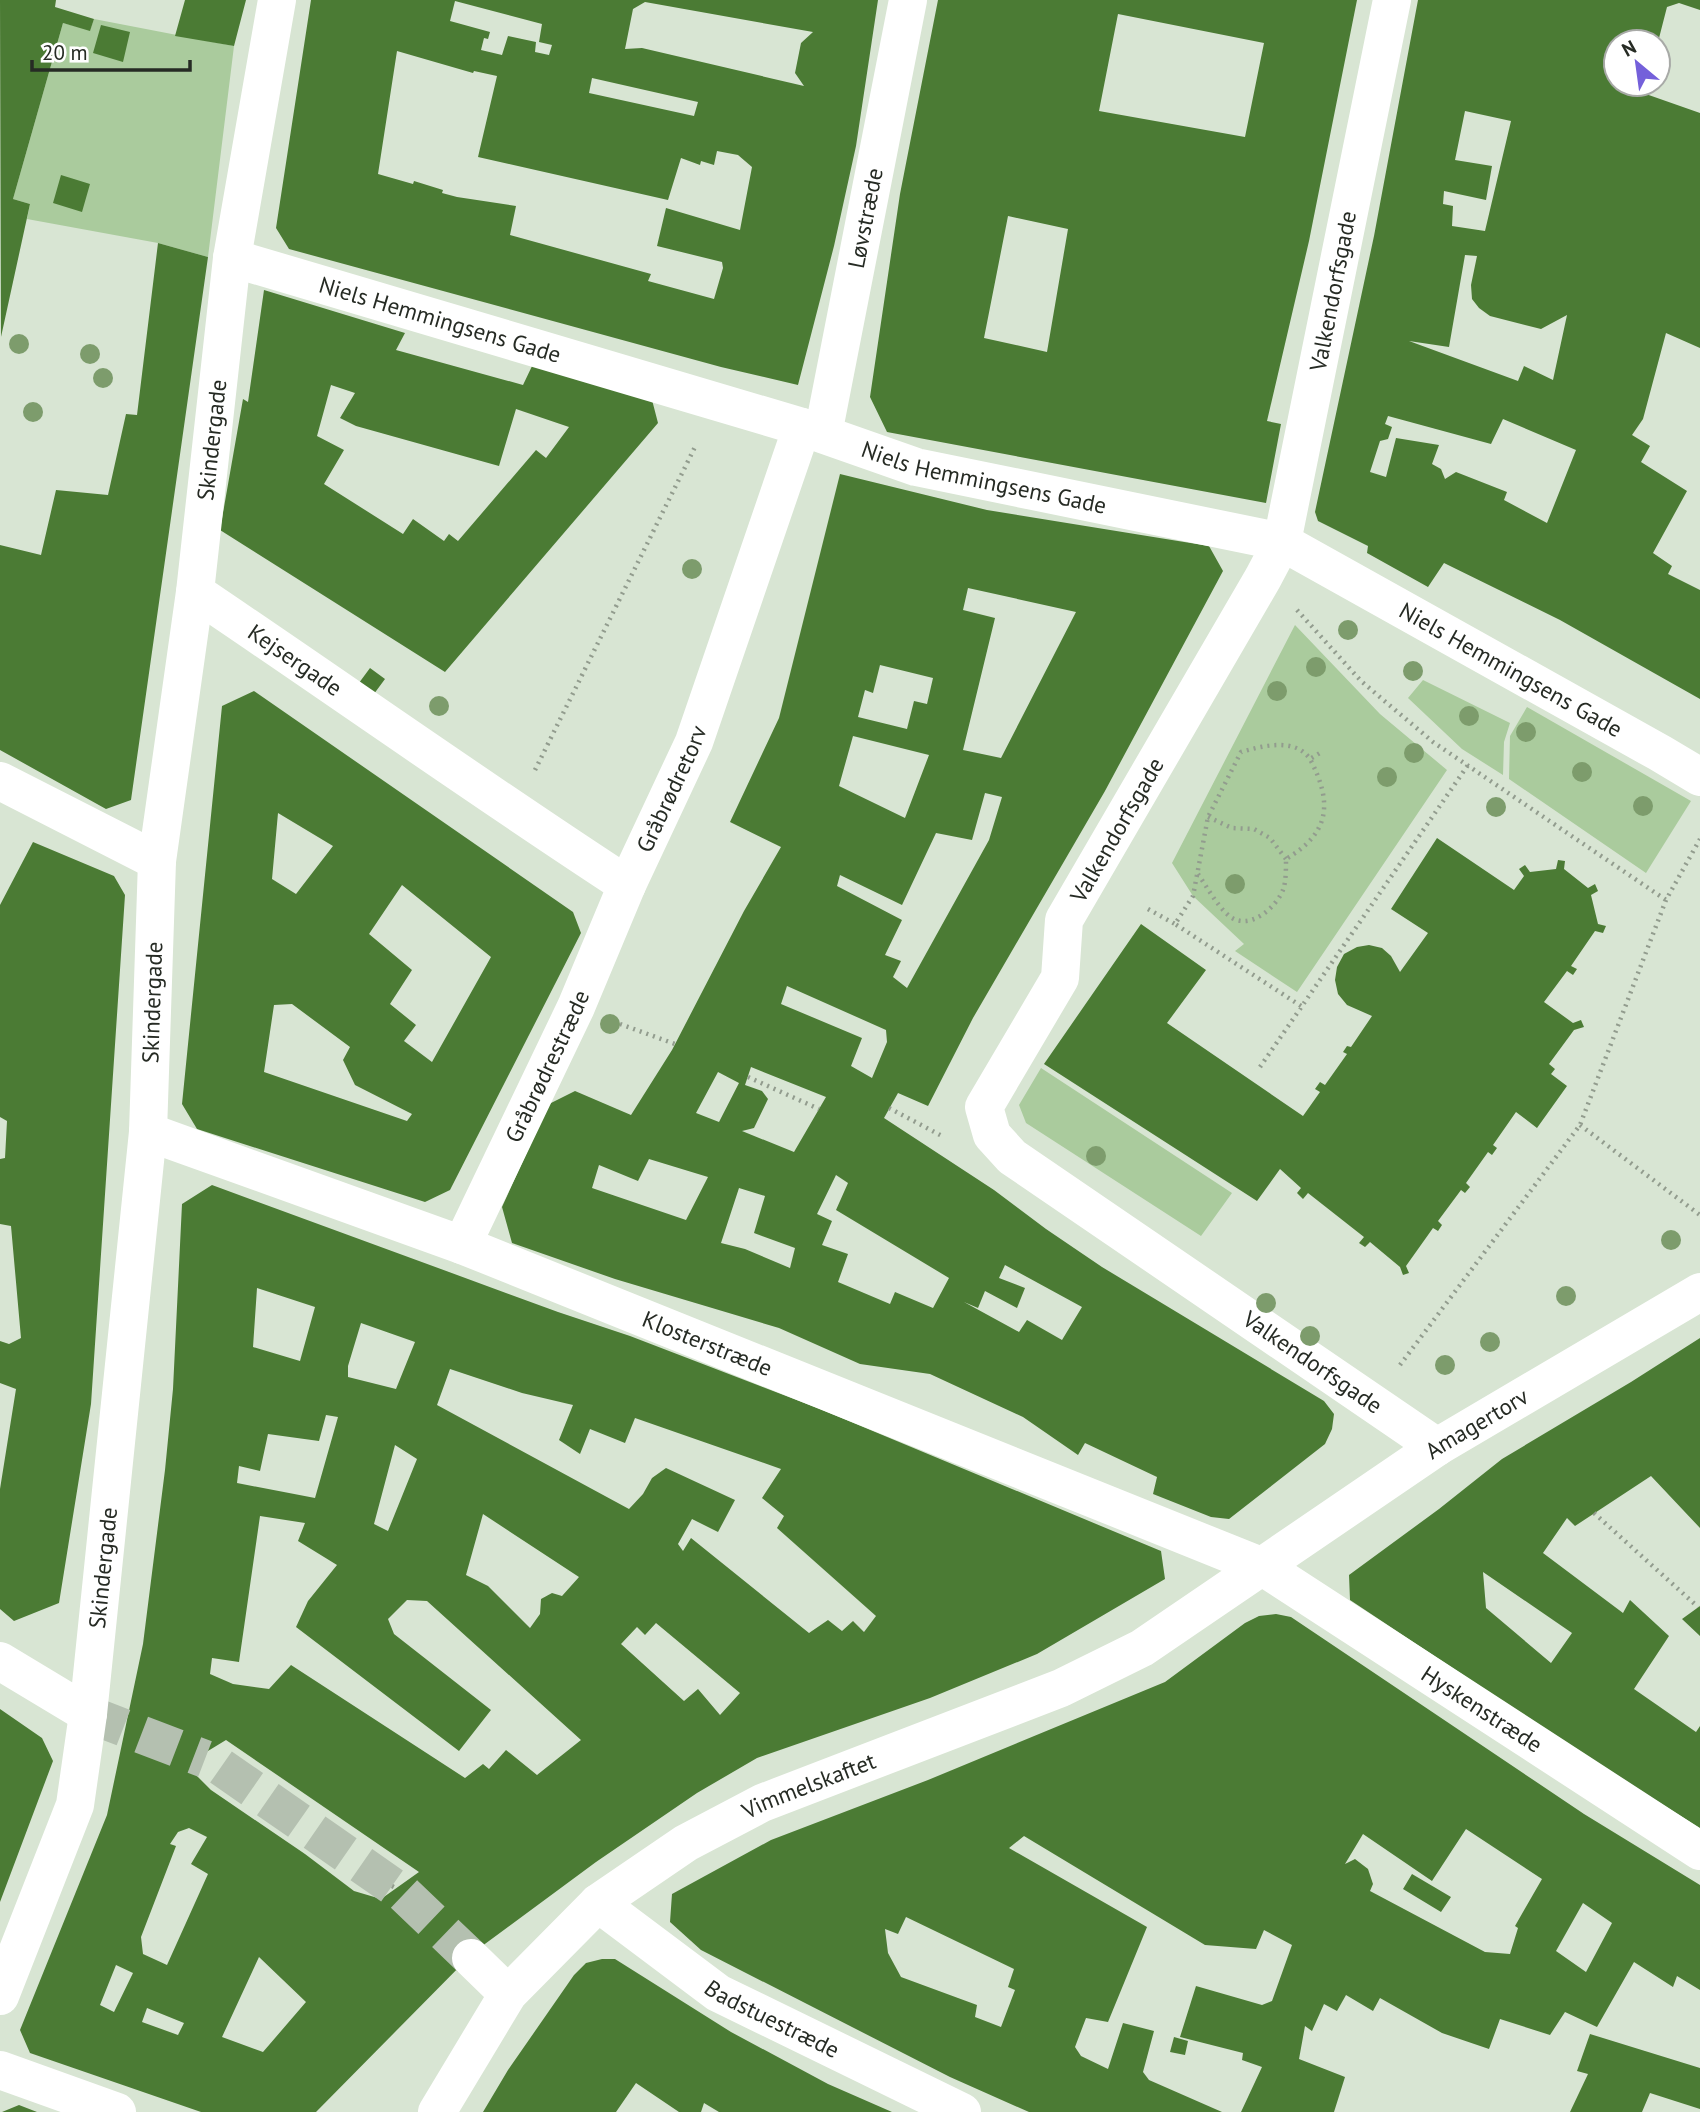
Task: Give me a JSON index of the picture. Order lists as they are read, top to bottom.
{
  "streets": {
    "street": [
      "Løvstræde",
      "Valkendorfsgade",
      "Niels Hemmingsens Gade",
      "Skindergade",
      "Kejsergade",
      "Gråbrødretorv",
      "Gråbrødrestræde",
      "Klosterstræde",
      "Amagertorv",
      "Hyskenstræde",
      "Vimmelskaftet",
      "Badstuestræde"
    ]
  },
  "crossings": [
    ["Løvstræde", "Niels Hemmingsens Gade"],
    ["Løvstræde", "Gråbrødretorv"],
    ["Valkendorfsgade", "Niels Hemmingsens Gade"],
    ["Valkendorfsgade", "Amagertorv"],
    ["Niels Hemmingsens Gade", "Skindergade"],
    ["Niels Hemmingsens Gade", "Gråbrødretorv"],
    ["Skindergade", "Kejsergade"],
    ["Skindergade", "Klosterstræde"],
    ["Gråbrødretorv", "Gråbrødrestræde"],
    ["Gråbrødrestræde", "Klosterstræde"],
    ["Klosterstræde", "Amagertorv"],
    ["Klosterstræde", "Hyskenstræde"],
    ["Klosterstræde", "Vimmelskaftet"],
    ["Amagertorv", "Hyskenstræde"],
    ["Amagertorv", "Vimmelskaftet"],
    ["Hyskenstræde", "Vimmelskaftet"],
    ["Vimmelskaftet", "Badstuestræde"]
  ],
  "scale_bar": "20 m",
  "north": "top left"
}
